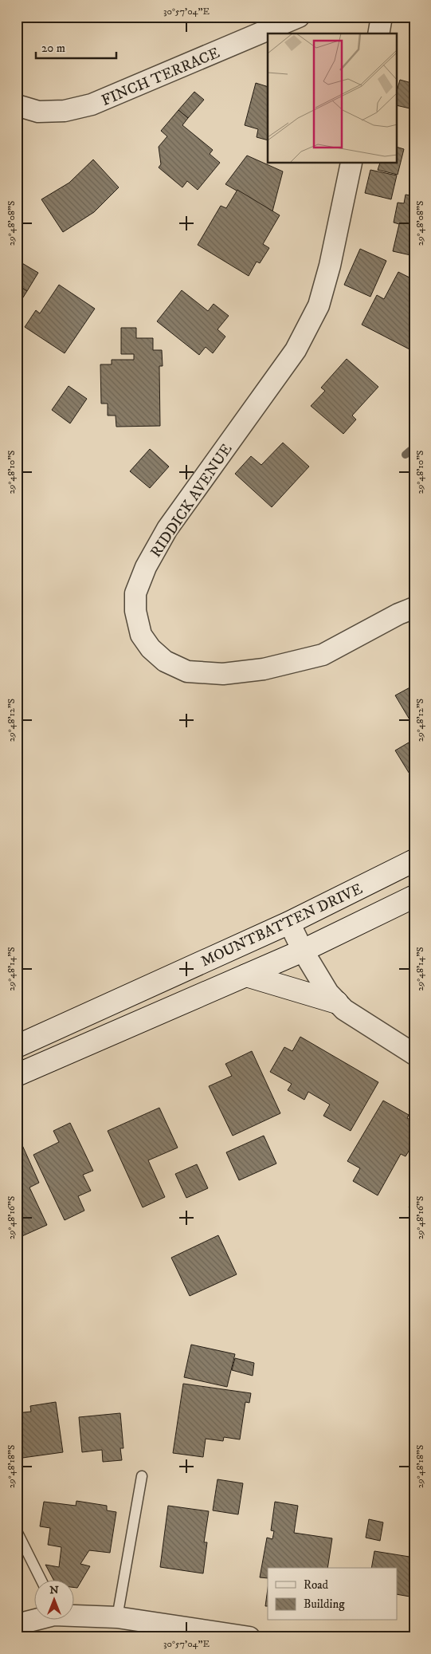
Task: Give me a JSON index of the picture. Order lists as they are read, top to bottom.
{
  "streets": {
    "main road": ["MOUNTBATTEN DRIVE"],
    "street": ["FINCH TERRACE", "RIDDICK AVENUE"]
  },
  "legend": ["Road", "Building"],
  "scale_bar": "20 m",
  "north": "top",
  "coordinates": [
    "30°57'04\"E",
    "29°48'08\"S",
    "29°48'10\"S",
    "29°48'12\"S",
    "29°48'14\"S",
    "29°48'16\"S",
    "29°48'18\"S"
  ]
}
